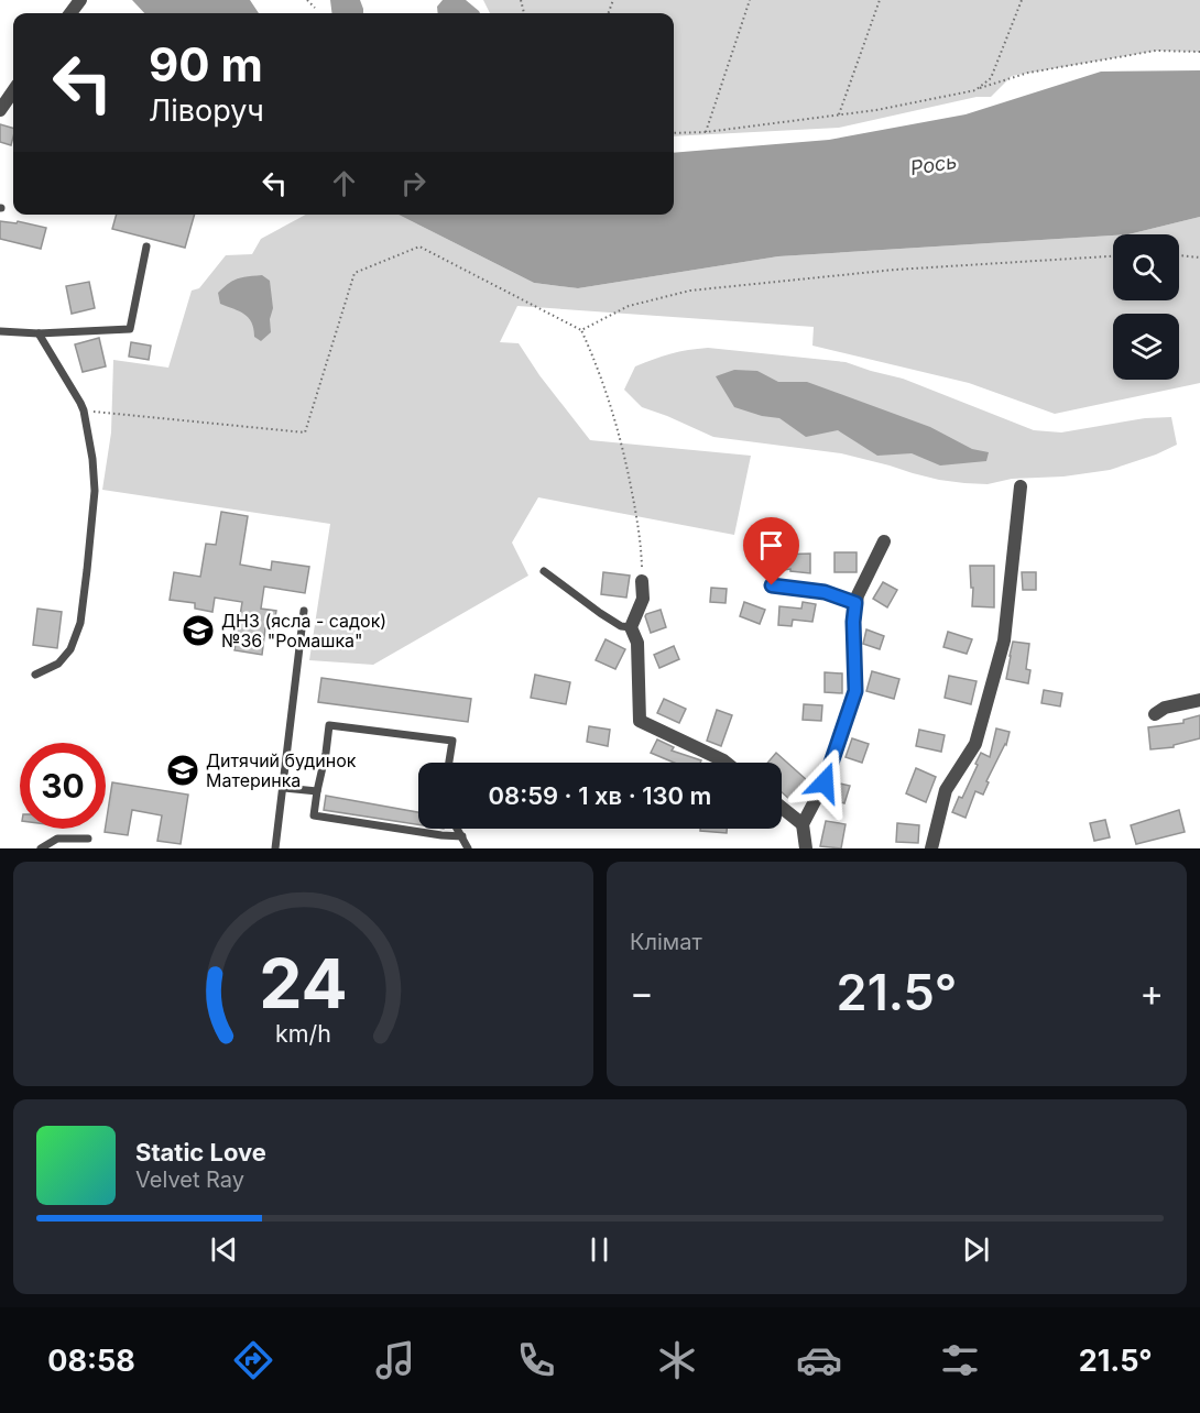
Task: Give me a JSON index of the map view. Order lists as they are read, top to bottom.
{
  "water": ["Рось"],
  "places": {
    "school or university": ["ДНЗ (ясла - садок) №36 \"Ромашка\"", "Дитячий будинок Материнка"]
  },
  "page": {
    "turn": ["90 m", "Ліворуч"],
    "limit": "30",
    "trip": "08:59 · 1 хв · 130 m",
    "tile": "Клімат",
    "heat": ["−", "21.5°", "+"],
    "song": ["Static Love", "Velvet Ray"],
    "tabs": ["08:58", "21.5°"],
    "gauge": ["24", "km/h"]
  }
}
